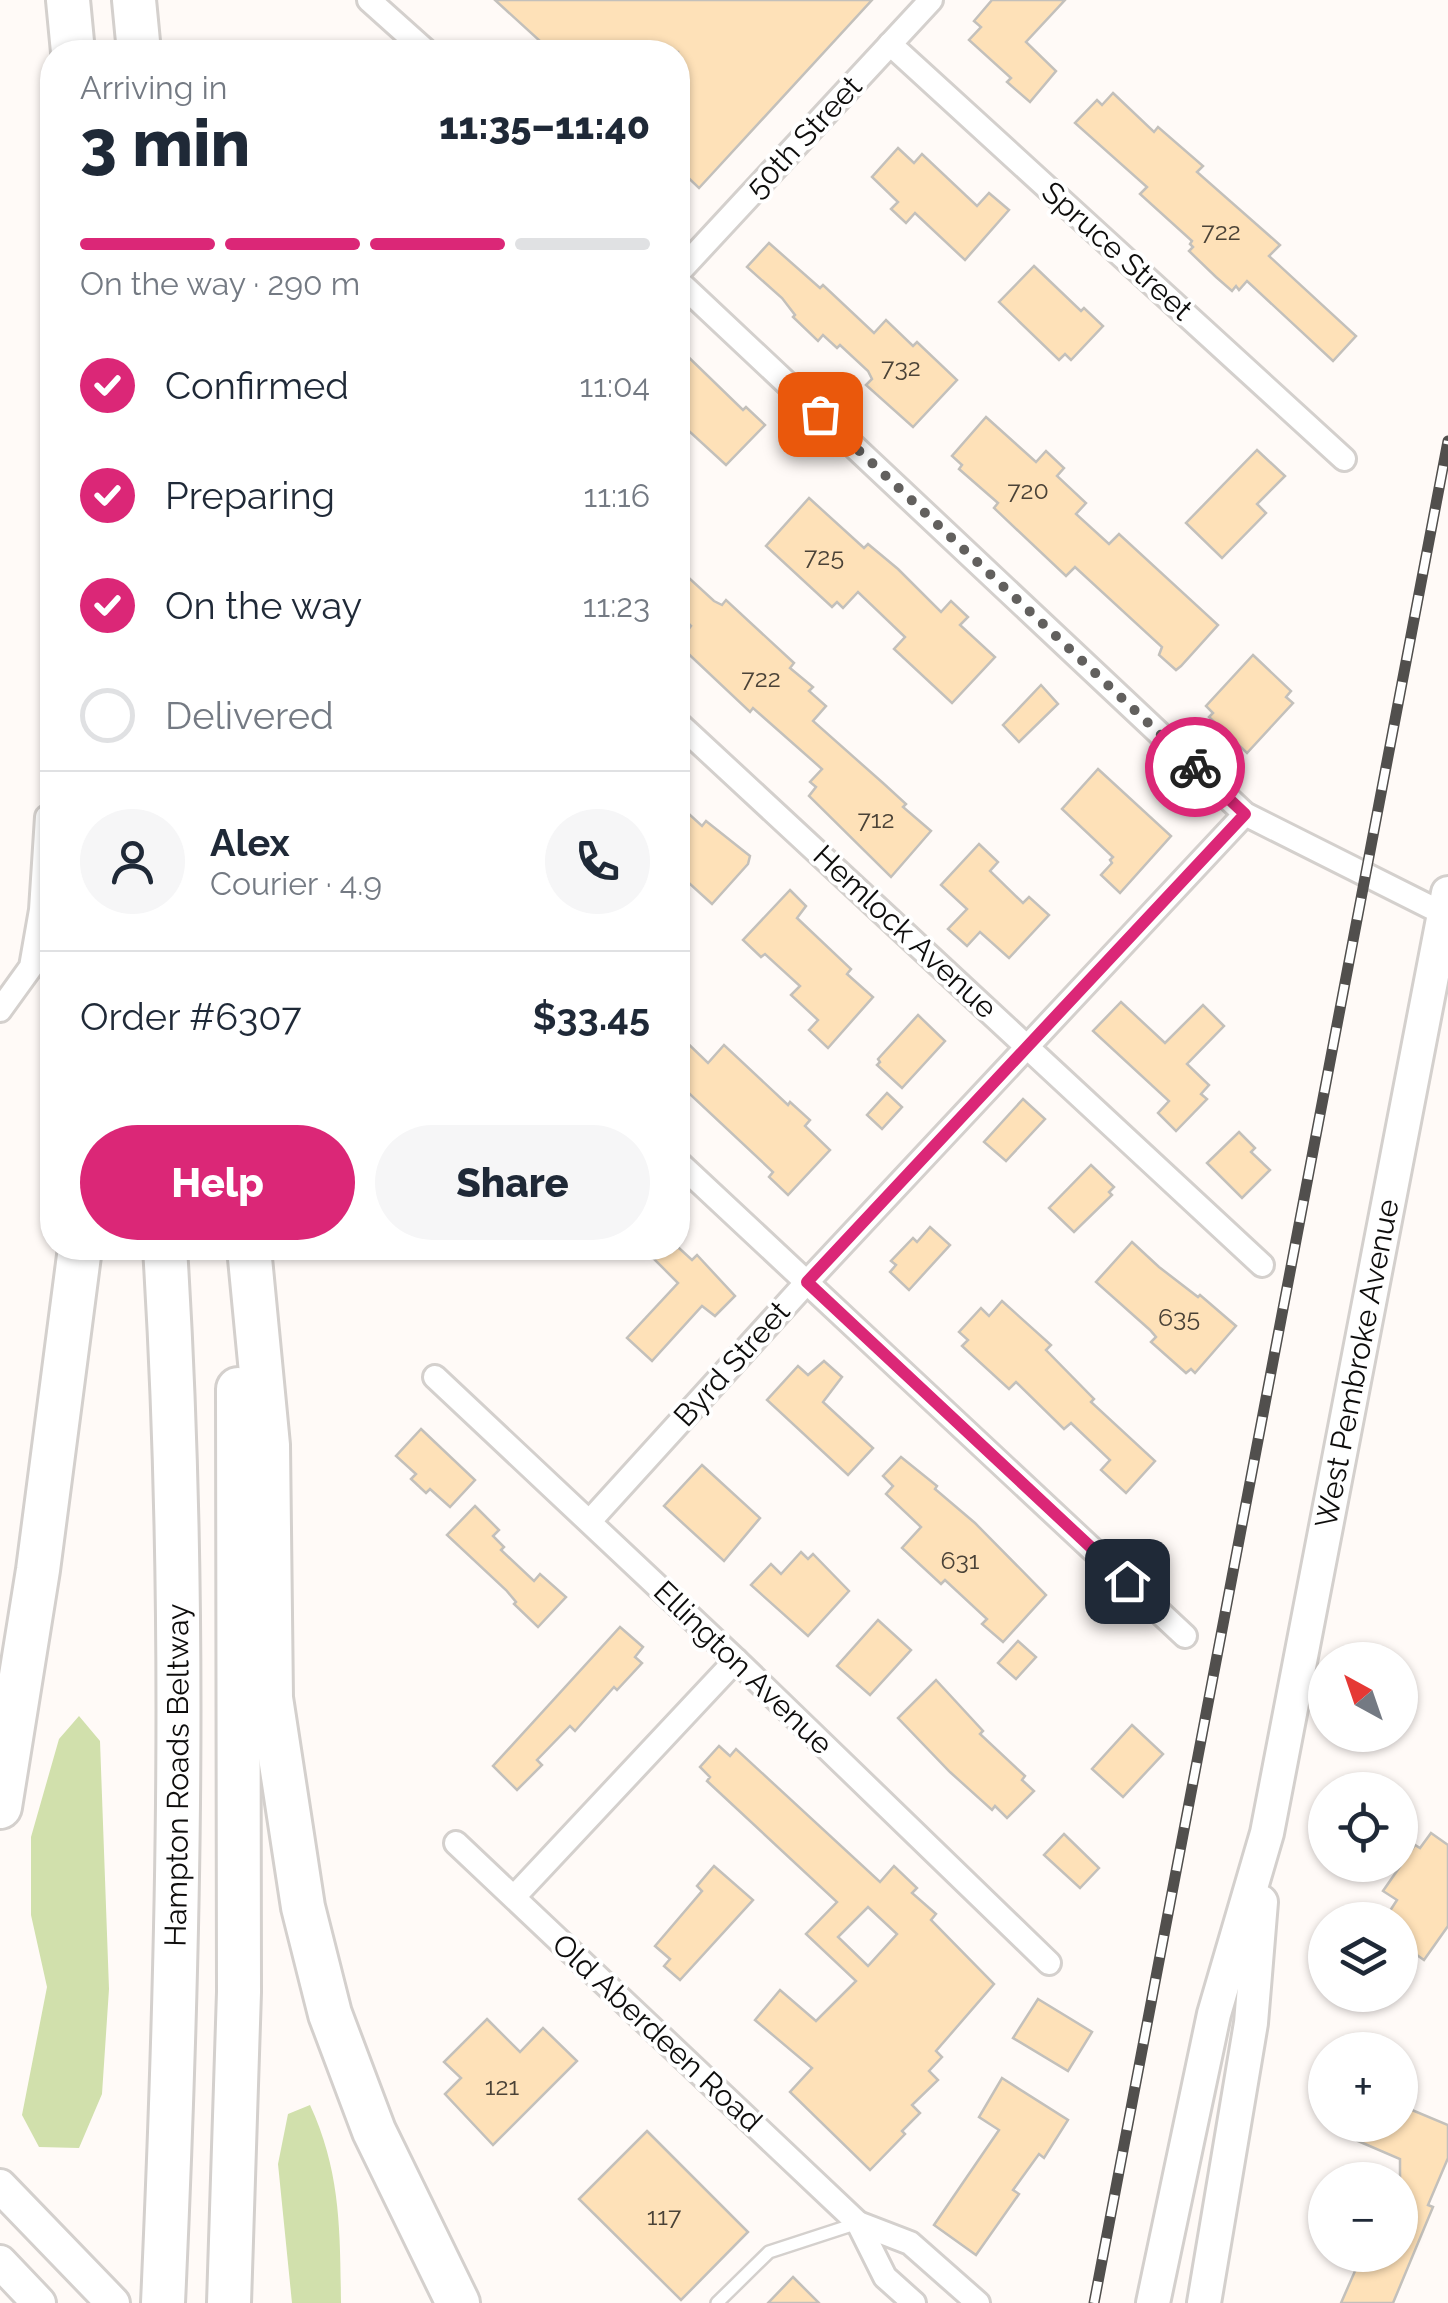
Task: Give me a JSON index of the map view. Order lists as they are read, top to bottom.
{
  "streets": {
    "highway": ["Hampton Roads Beltway"],
    "main road": ["West Pembroke Avenue"],
    "street": [
      "50th Street",
      "Spruce Street",
      "Hemlock Avenue",
      "Byrd Street",
      "Ellington Avenue",
      "Old Aberdeen Road"
    ]
  },
  "crossings": [
    ["50th Street", "Spruce Street"],
    ["Hemlock Avenue", "Byrd Street"],
    ["Byrd Street", "Ellington Avenue"]
  ],
  "house_numbers": [
    "722",
    "732",
    "720",
    "725",
    "722",
    "712",
    "635",
    "631",
    "121",
    "117"
  ],
  "north": "top left",
  "page": {
    "heading": ["3 min", "Arriving in", "11:35–11:40"],
    "panel": [
      "Alex",
      "Courier · 4.9",
      "Order #6307",
      "$33.45"
    ],
    "bar": "On the way · 290 m",
    "list": [
      ["Confirmed", "11:04"],
      ["Preparing", "11:16"],
      ["On the way", "11:23"],
      "Delivered"
    ],
    "buttons": ["Help", "Share"],
    "map_buttons": ["+", "−"]
  }
}
